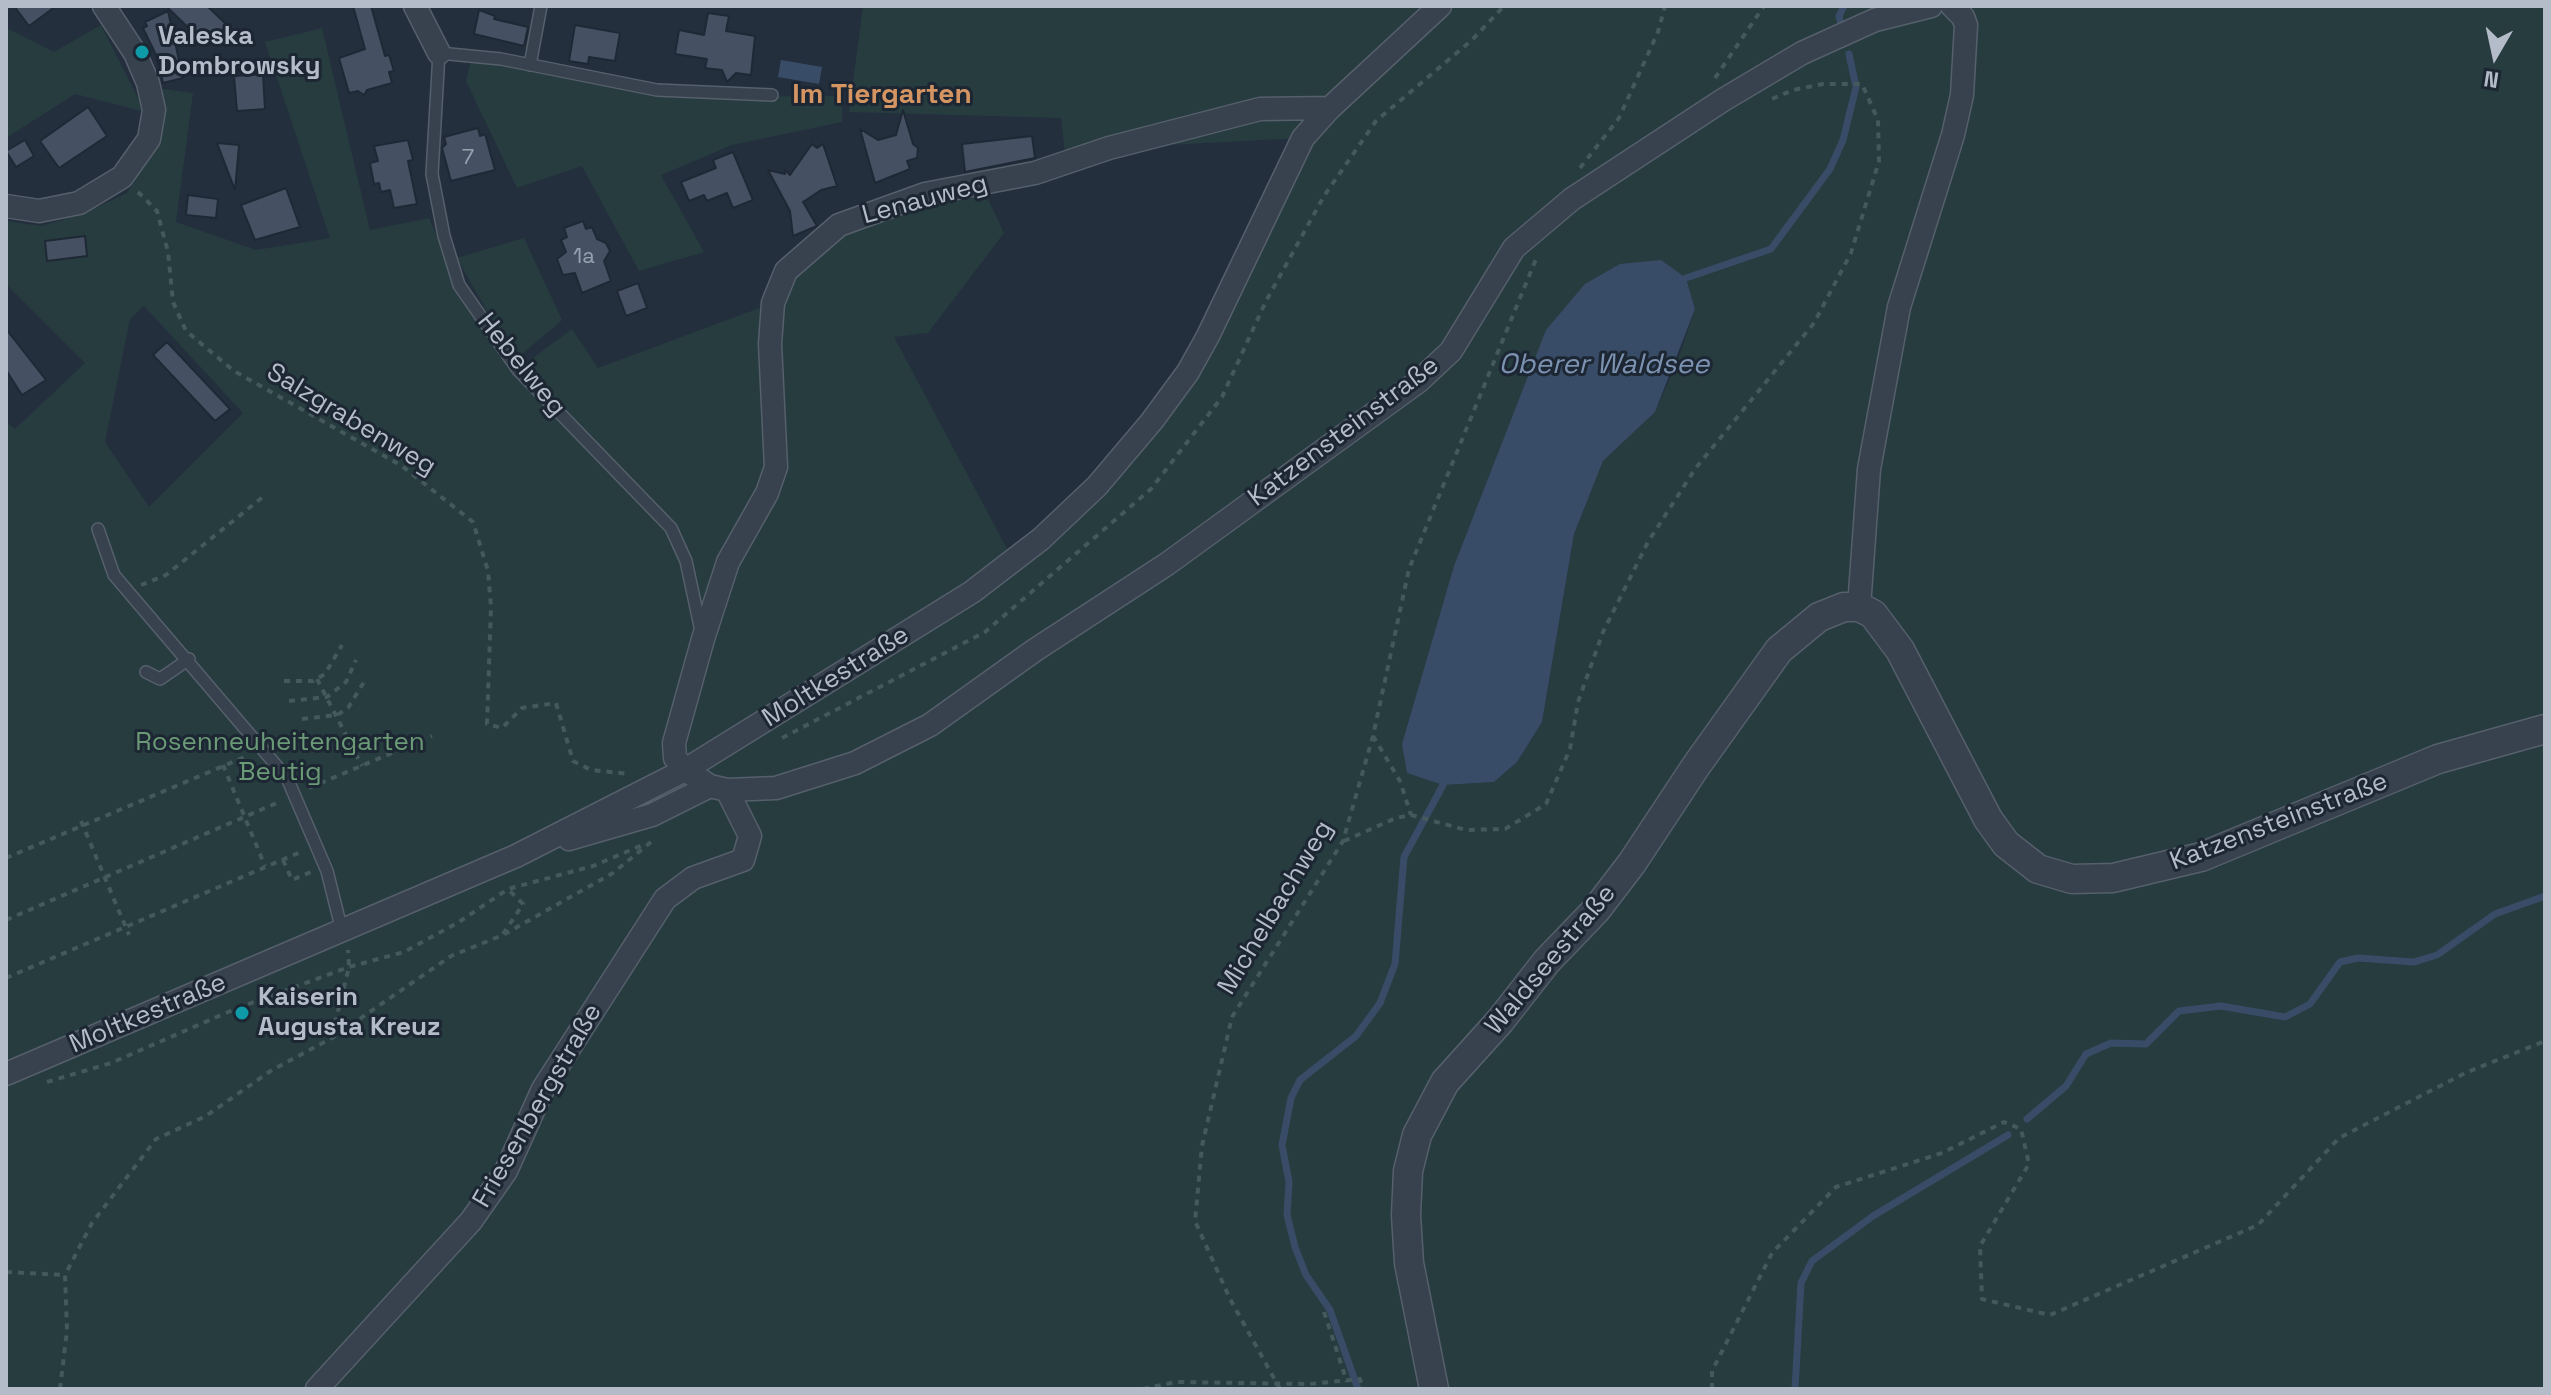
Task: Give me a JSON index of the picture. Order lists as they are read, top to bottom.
{
  "streets": {
    "street": [
      "Lenauweg",
      "Hebelweg",
      "Katzensteinstraße",
      "Moltkestraße",
      "Waldseestraße",
      "Friesenbergstraße"
    ],
    "path": ["Salzgrabenweg", "Michelbachweg"]
  },
  "crossings": [
    ["Lenauweg", "Hebelweg"],
    ["Lenauweg", "Moltkestraße"],
    ["Hebelweg", "Moltkestraße"],
    ["Katzensteinstraße", "Moltkestraße"],
    ["Katzensteinstraße", "Waldseestraße"],
    ["Katzensteinstraße", "Friesenbergstraße"]
  ],
  "districts": ["Im Tiergarten"],
  "water": ["Oberer Waldsee"],
  "parks": ["Rosenneuheitengarten Beutig"],
  "places": ["Valeska Dombrowsky", "Kaiserin Augusta Kreuz"],
  "house_numbers": ["7", "1a"],
  "north": "bottom"
}
